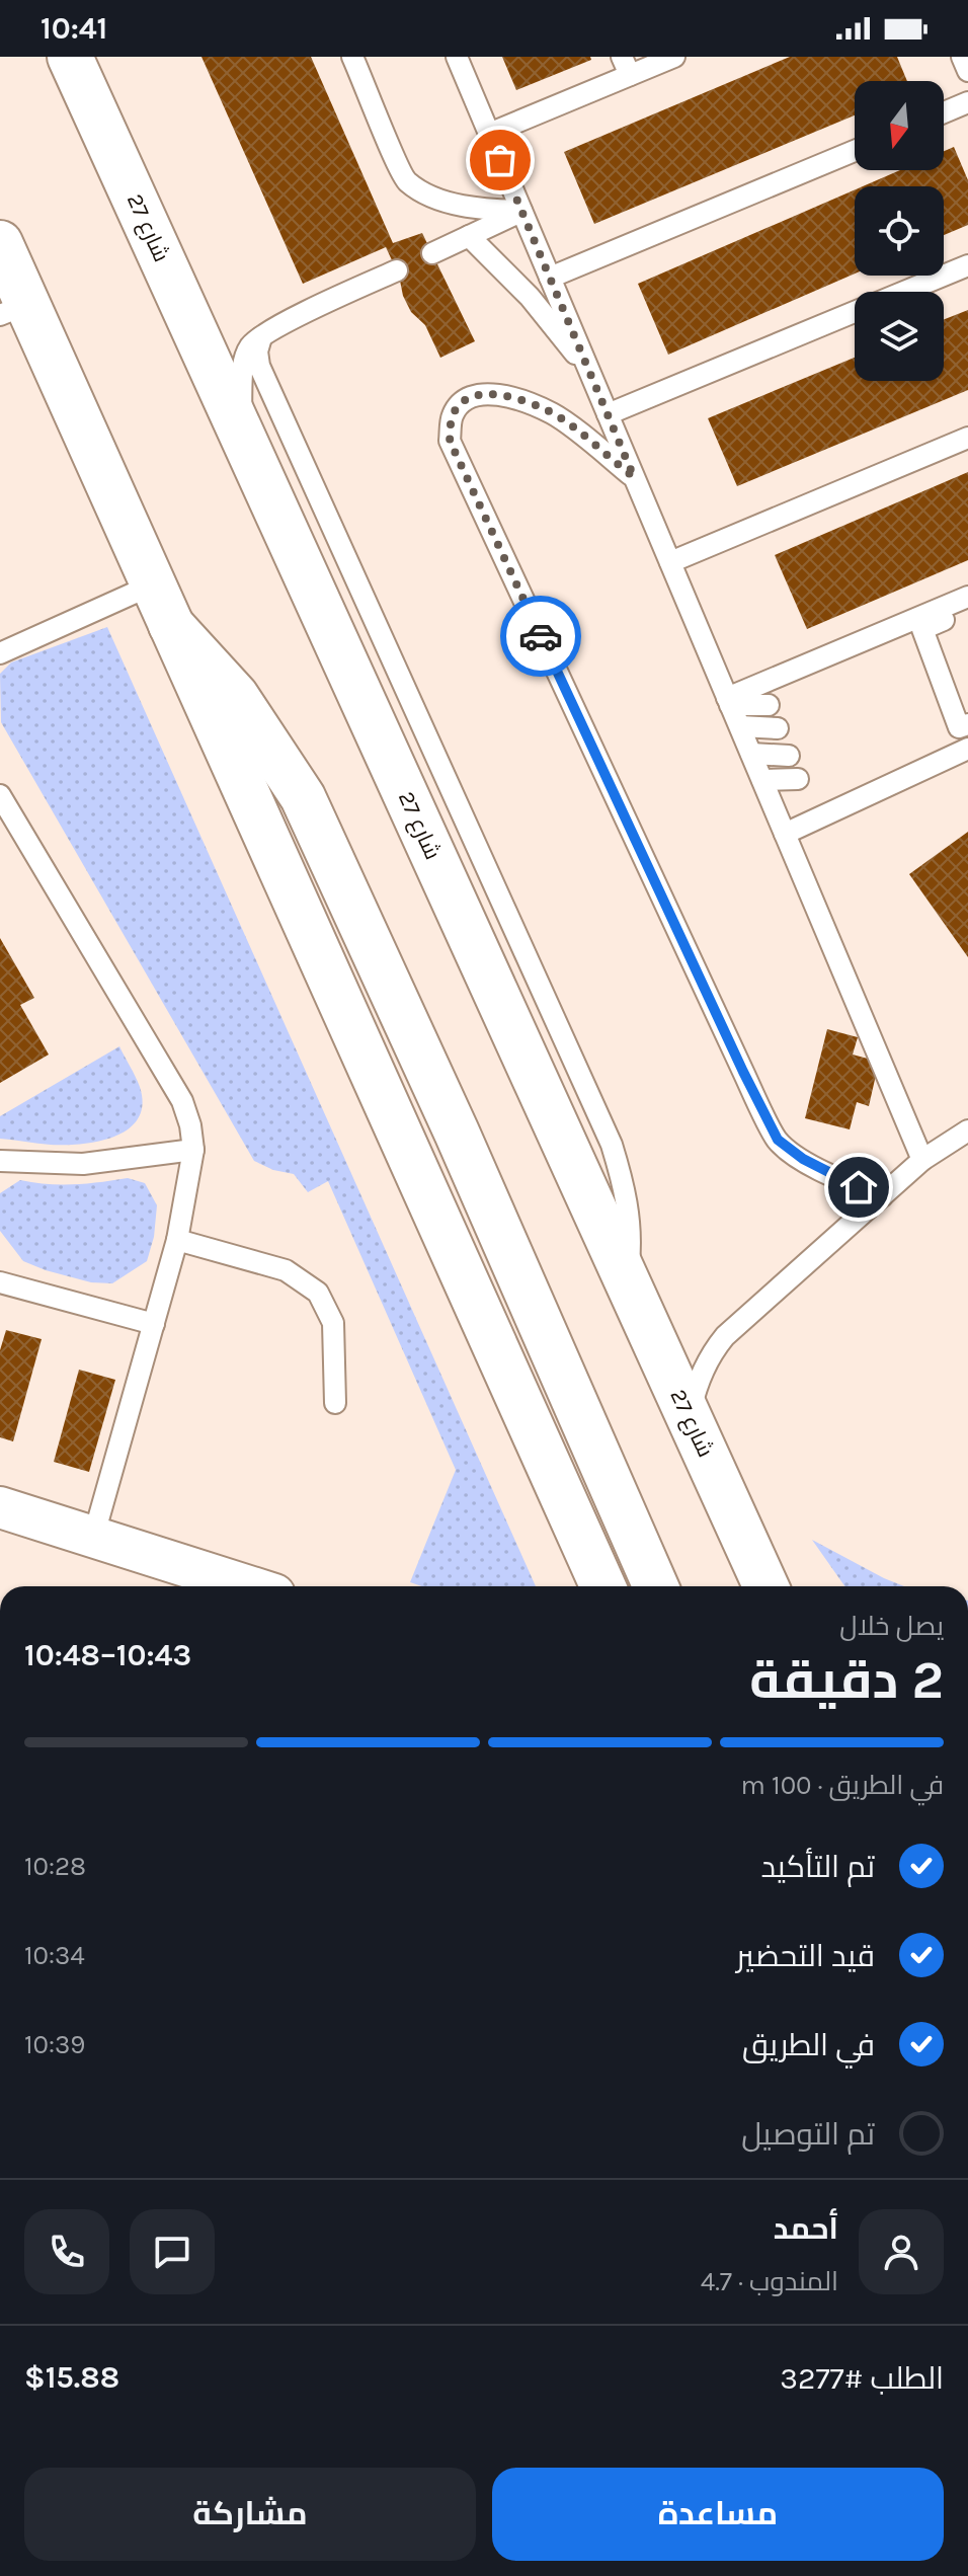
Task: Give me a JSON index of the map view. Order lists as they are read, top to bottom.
{
  "streets": {
    "main road": ["شارع 27"]
  },
  "north": "bottom",
  "page": {
    "status": "10:41",
    "heading": ["2 دقيقة", "يصل خلال", "10:43–10:48"],
    "panel": [
      "أحمد",
      "المندوب · 4.7",
      "الطلب #3277",
      "$15.88"
    ],
    "bar": "في الطريق · 100 m",
    "list": [
      ["تم التأكيد", "10:28"],
      ["قيد التحضير", "10:34"],
      ["في الطريق", "10:39"],
      "تم التوصيل"
    ],
    "buttons": ["مساعدة", "مشاركة"]
  }
}
